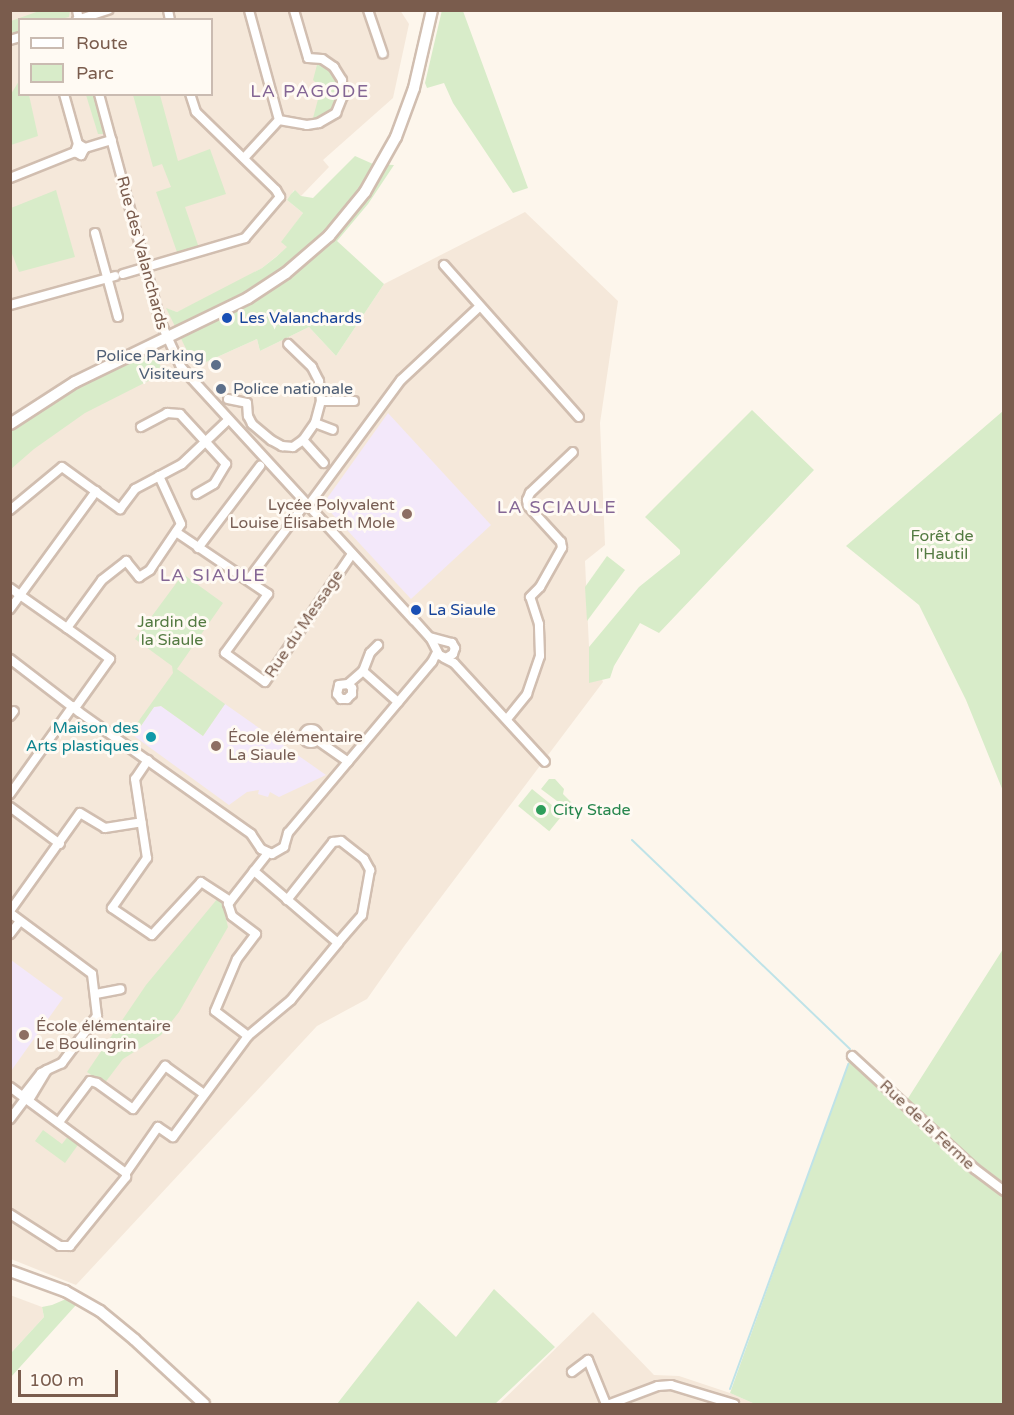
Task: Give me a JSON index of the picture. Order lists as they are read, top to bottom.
{
  "streets": {
    "street": ["Rue des Valanchards", "Rue du Message", "Rue de la Ferme"]
  },
  "crossings": [
    ["Rue des Valanchards", "Rue du Message"]
  ],
  "districts": ["LA PAGODE", "LA SCIAULE", "LA SIAULE"],
  "parks": ["Forêt de l'Hautil", "Jardin de la Siaule"],
  "places": [
    "Les Valanchards",
    "Police Parking Visiteurs",
    "Police nationale",
    "Lycée Polyvalent Louise Élisabeth Mole",
    "La Siaule",
    "Maison des Arts plastiques",
    "École élémentaire La Siaule",
    "City Stade",
    "École élémentaire Le Boulingrin"
  ],
  "legend": ["Route", "Parc"],
  "scale_bar": "100 m"
}
